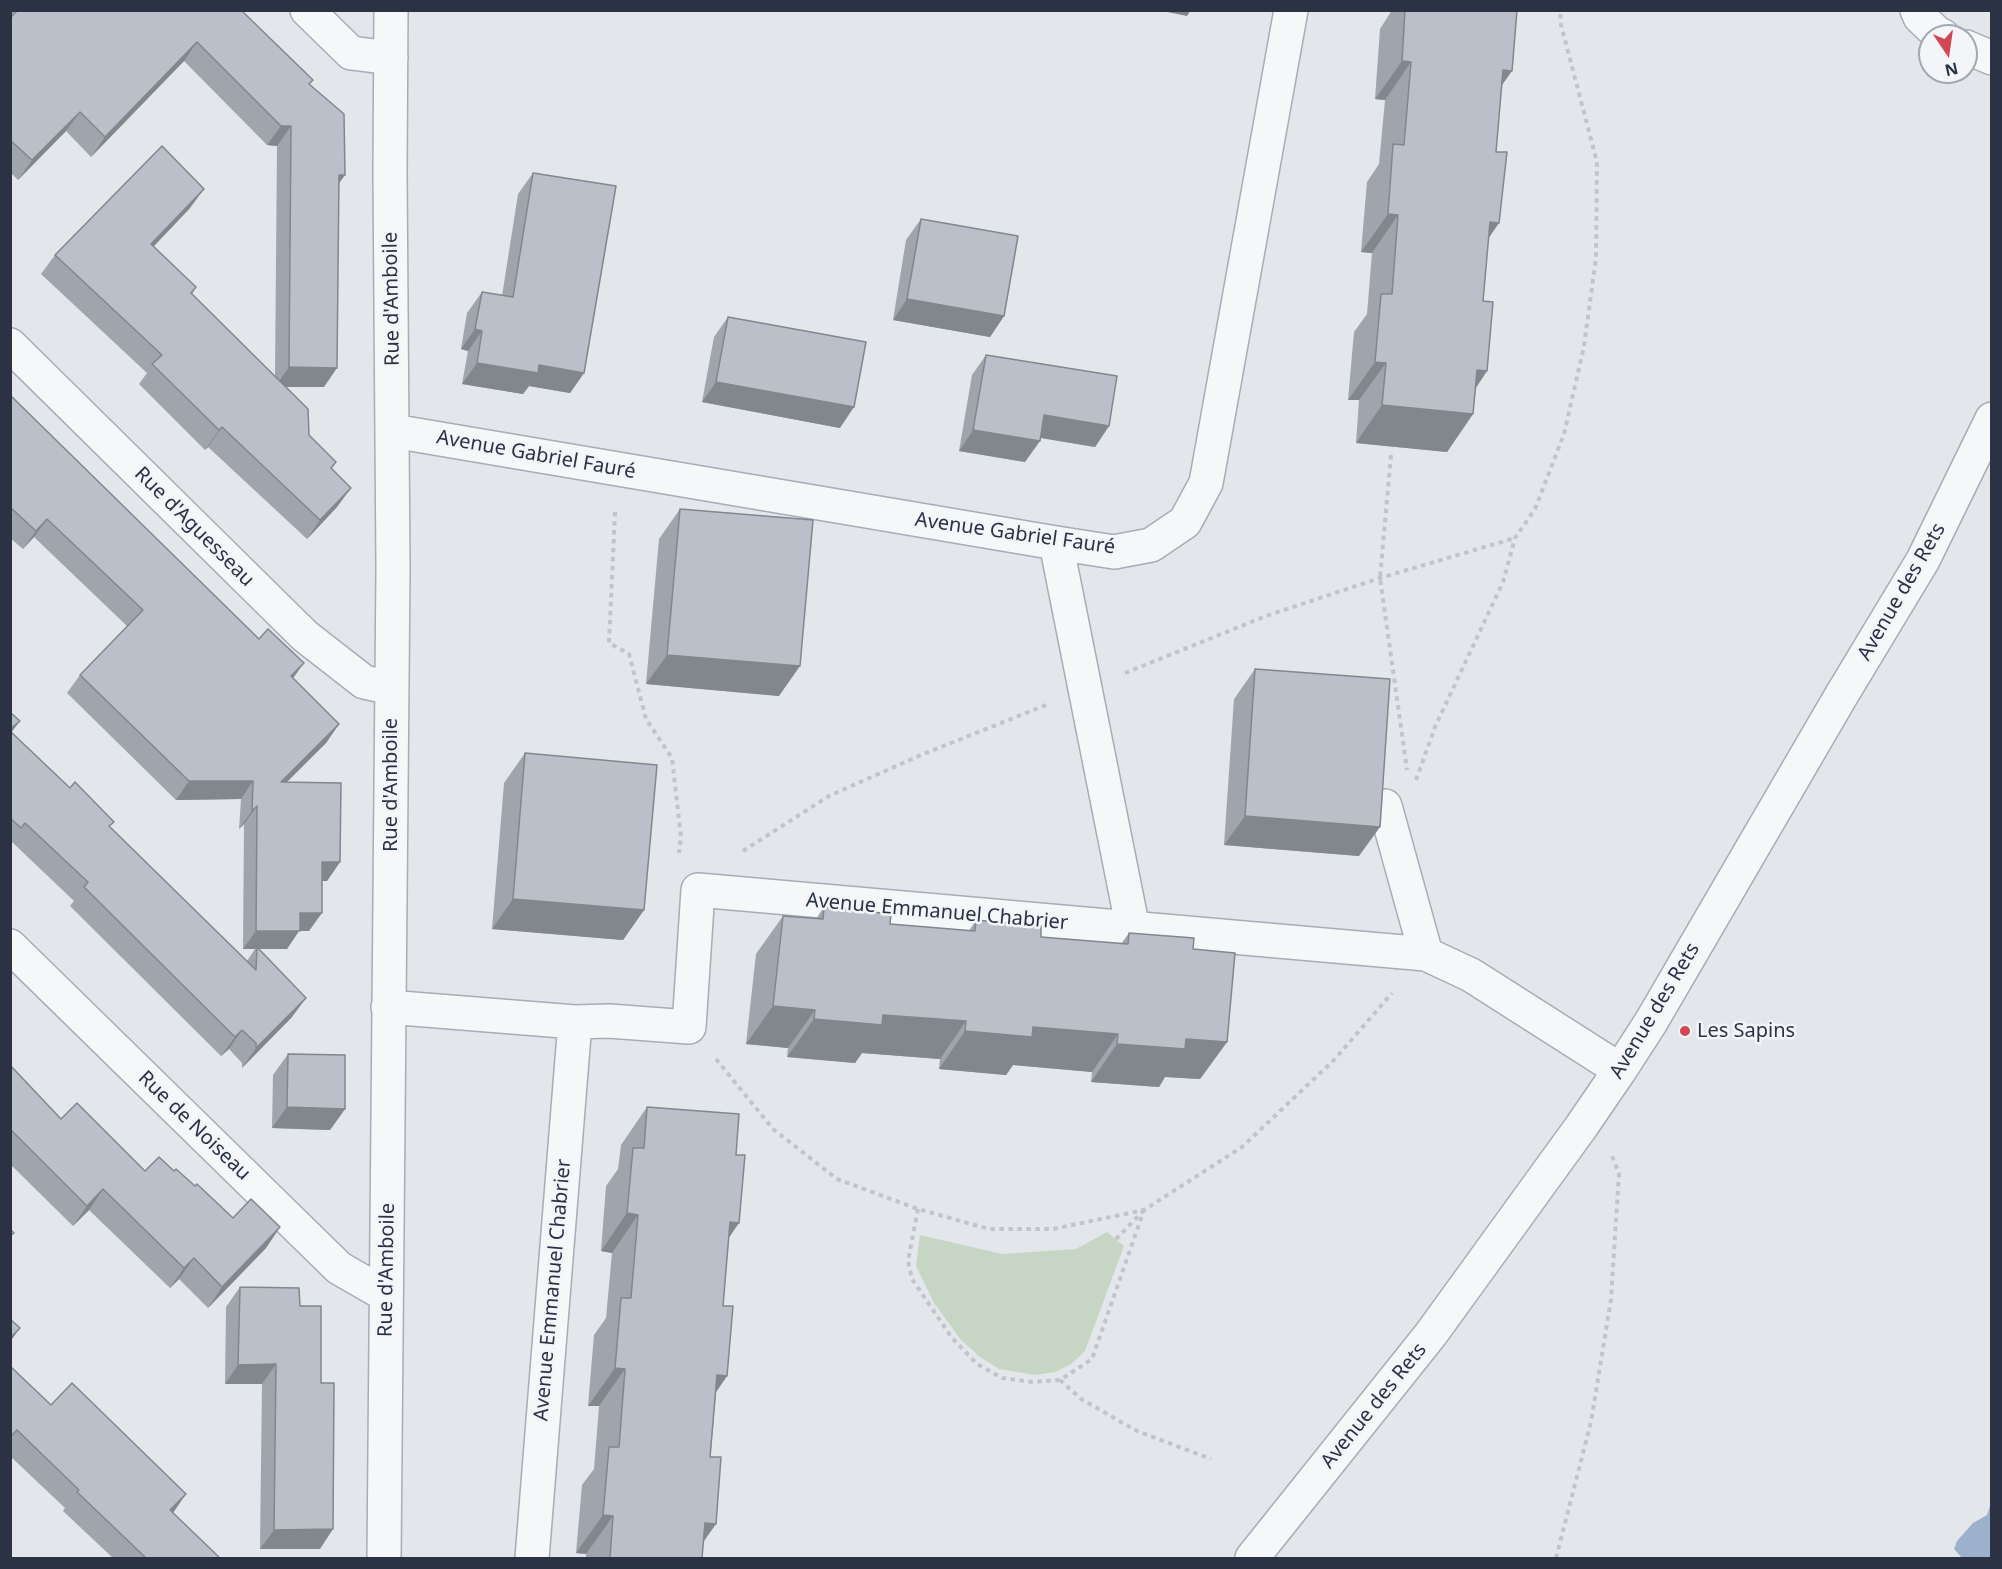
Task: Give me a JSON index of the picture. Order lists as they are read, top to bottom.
{
  "streets": {
    "street": [
      "Rue d'Amboile",
      "Avenue Gabriel Fauré",
      "Rue d'Aguesseau",
      "Avenue des Rets",
      "Avenue Emmanuel Chabrier",
      "Rue de Noiseau"
    ]
  },
  "crossings": [
    ["Rue d'Amboile", "Avenue Gabriel Fauré"],
    ["Rue d'Amboile", "Rue d'Aguesseau"],
    ["Rue d'Amboile", "Rue de Noiseau"],
    ["Avenue des Rets", "Avenue Emmanuel Chabrier"]
  ],
  "places": ["Les Sapins"],
  "north": "bottom"
}
